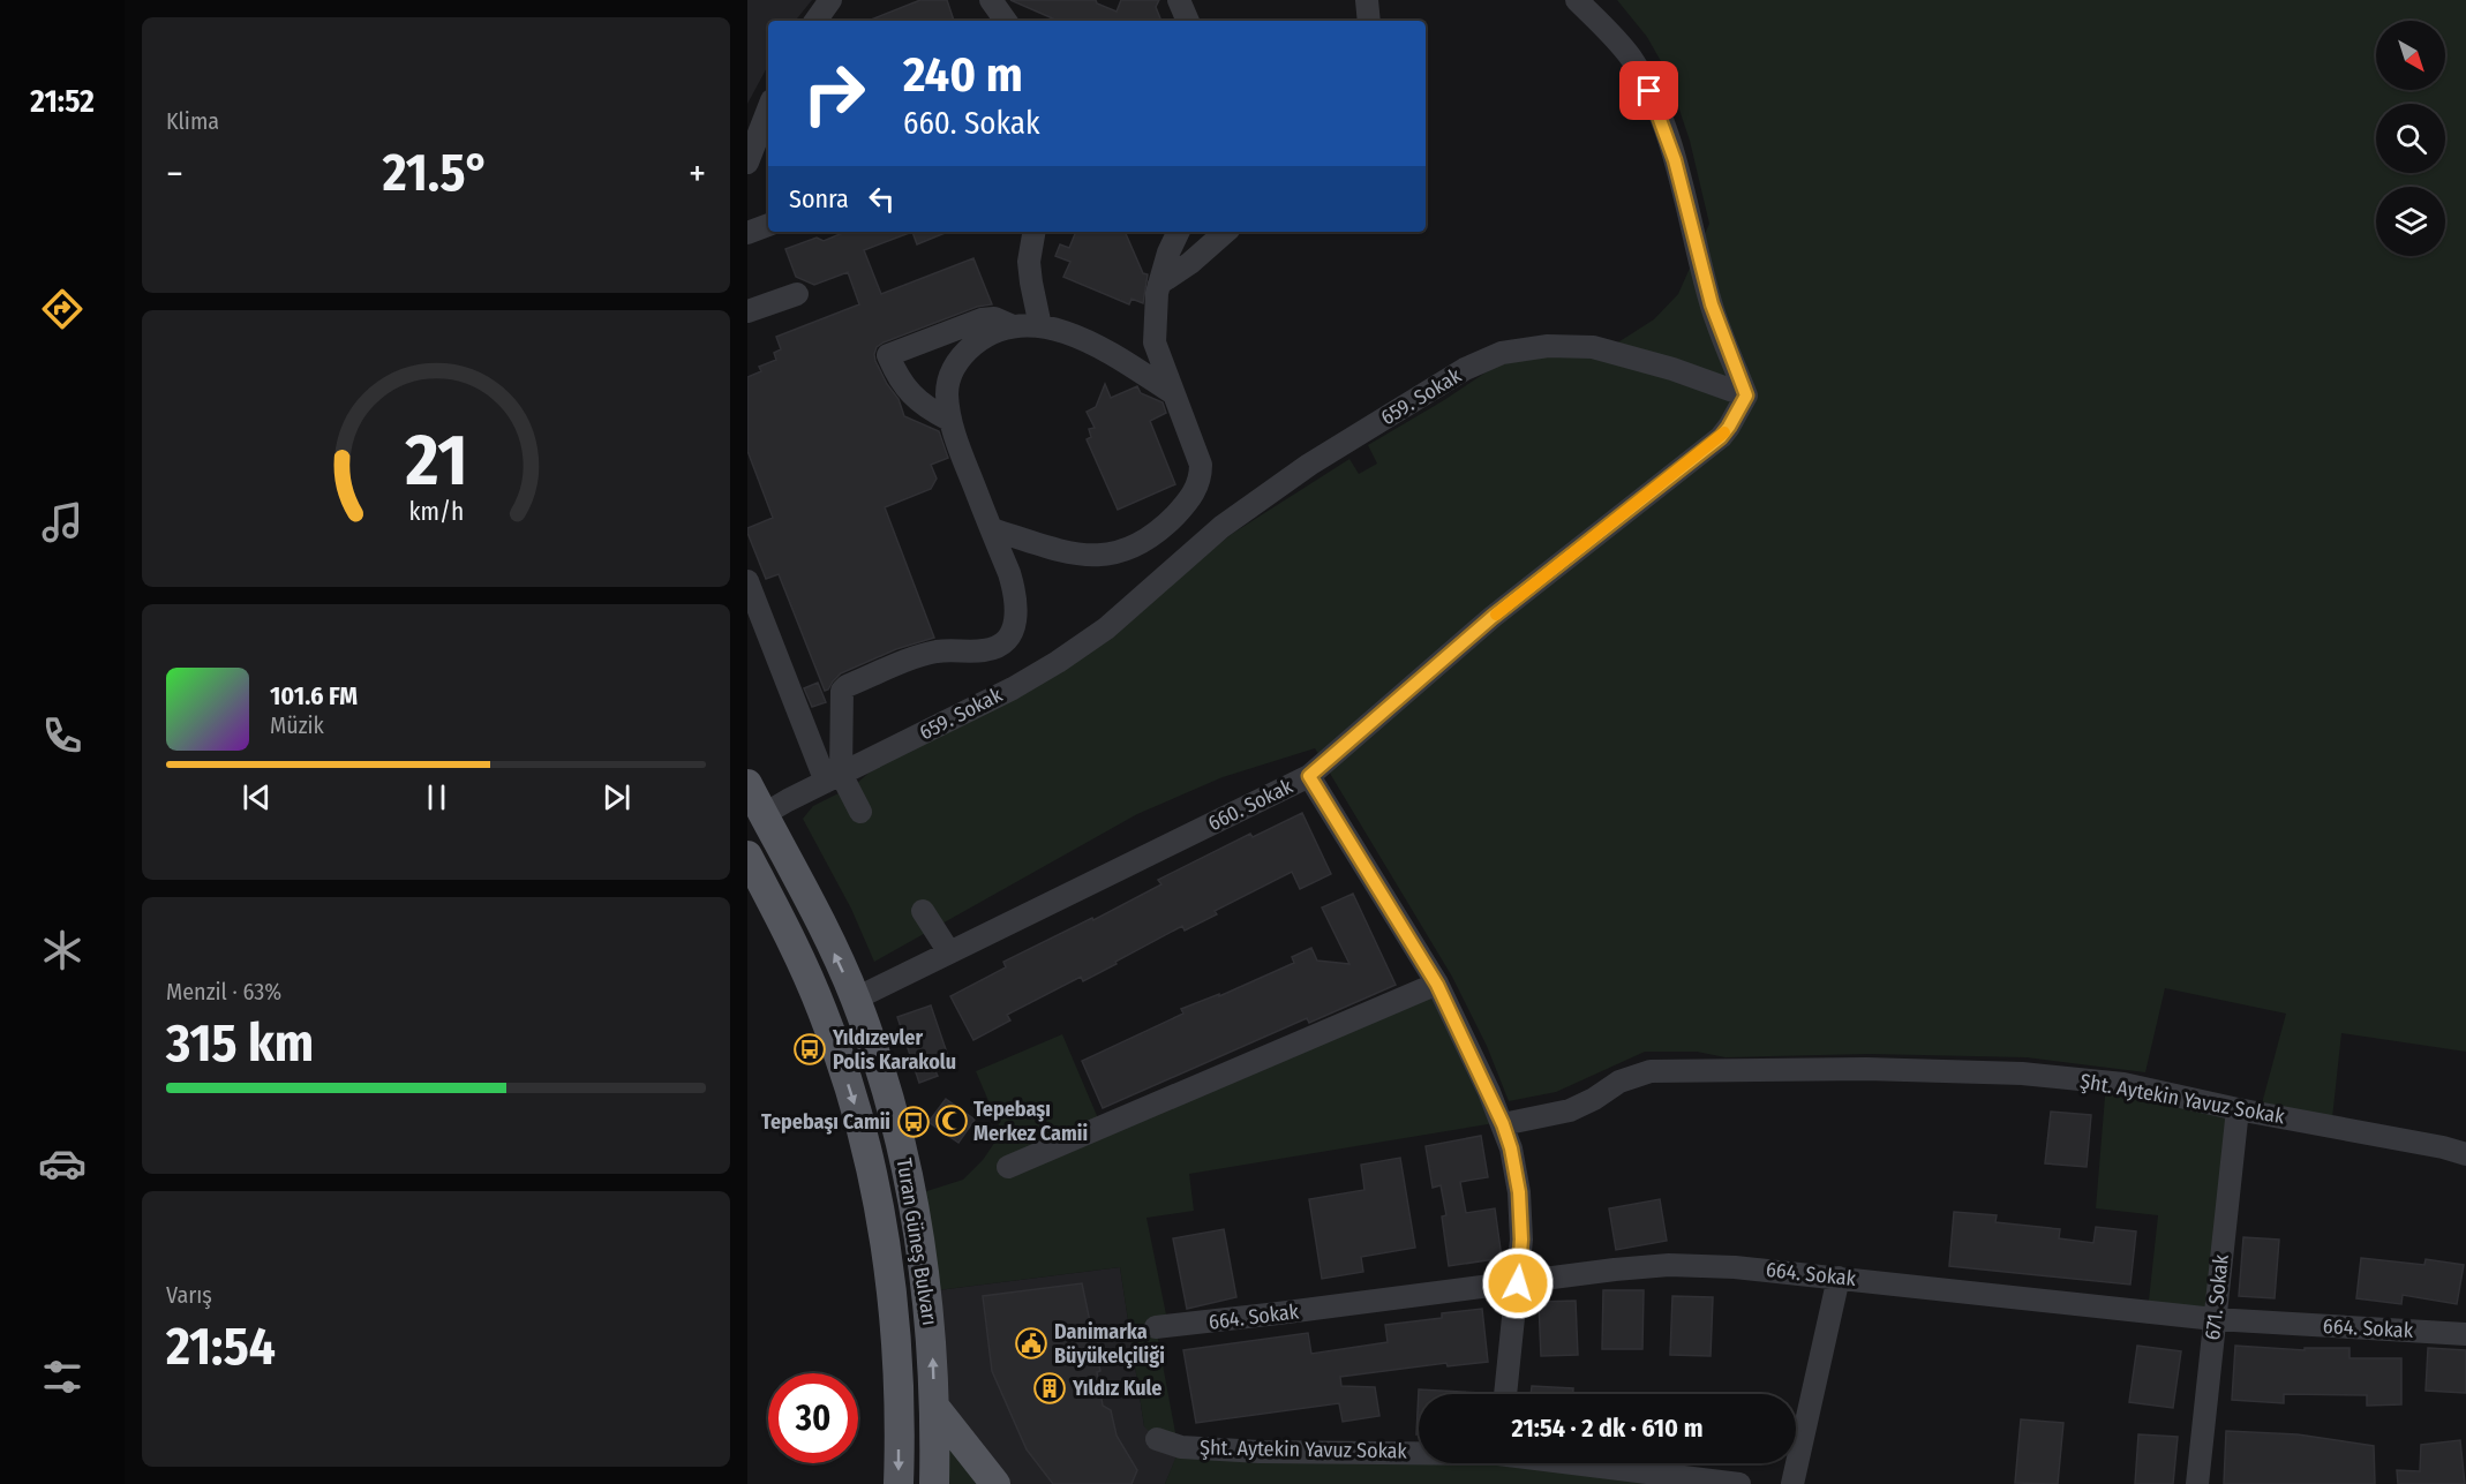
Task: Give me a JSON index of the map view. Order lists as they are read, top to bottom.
{
  "streets": {
    "main road": ["Turan Güneş Bulvarı"],
    "street": [
      "659. Sokak",
      "660. Sokak",
      "Şht. Aytekin Yavuz Sokak",
      "664. Sokak",
      "671. Sokak"
    ]
  },
  "crossings": [
    ["659. Sokak", "660. Sokak"],
    ["659. Sokak", "Turan Güneş Bulvarı"],
    ["660. Sokak", "Turan Güneş Bulvarı"],
    ["Şht. Aytekin Yavuz Sokak", "671. Sokak"],
    ["664. Sokak", "671. Sokak"]
  ],
  "places": {
    "bus stop": ["Yıldızevler Polis Karakolu", "Tepebaşı Camii"],
    "mosque": ["Tepebaşı Merkez Camii"],
    "public building": ["Danimarka Büyükelçiliği"],
    "building": ["Yıldız Kule"]
  },
  "north": "bottom right",
  "page": {
    "tabs": "21:52",
    "tile": [
      "Klima",
      ["Menzil · 63%", "315 km"],
      ["Varış", "21:54"]
    ],
    "turn": ["240 m", "660. Sokak"],
    "heat": ["−", "21.5°", "+"],
    "then": "Sonra",
    "song": ["101.6 FM", "Müzik"],
    "limit": "30",
    "trip": "21:54 · 2 dk · 610 m",
    "gauge": ["21", "km/h"]
  }
}
